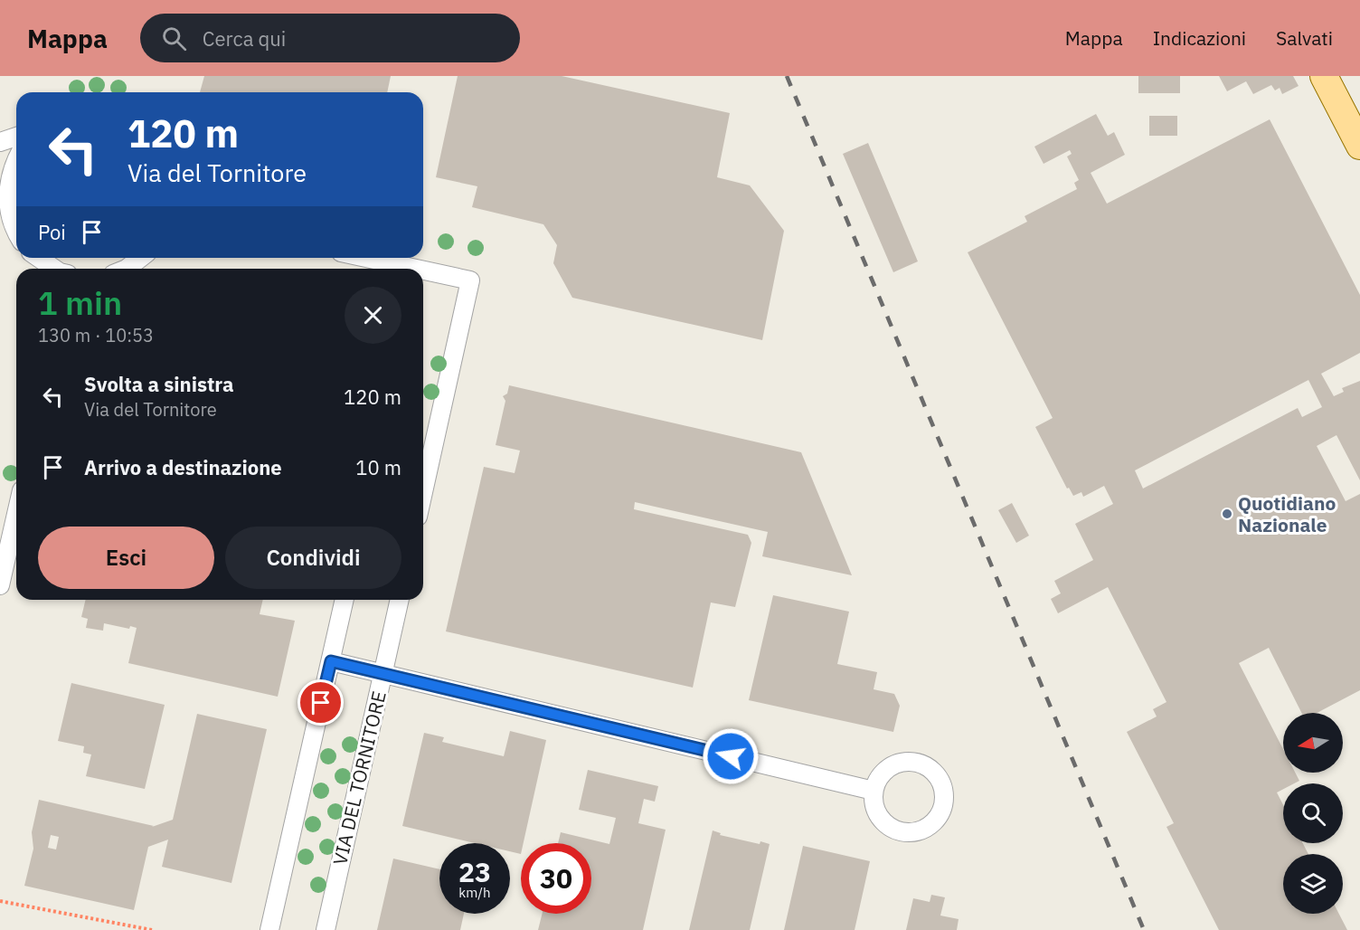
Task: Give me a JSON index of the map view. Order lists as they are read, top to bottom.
{
  "streets": {
    "street": ["VIA DEL TORNITORE"]
  },
  "places": ["Quotidiano Nazionale"],
  "north": "left",
  "page": {
    "header": "Mappa",
    "search": "Cerca qui",
    "nav": ["Mappa", "Indicazioni", "Salvati"],
    "turn": ["120 m", "Via del Tornitore"],
    "then": "Poi",
    "heading": ["1 min", "130 m · 10:53"],
    "list": [
      {
        "name": "Svolta a sinistra",
        "note": "Via del Tornitore",
        "value": "120 m"
      },
      {
        "name": "Arrivo a destinazione",
        "value": "10 m"
      }
    ],
    "buttons": ["Esci", "Condividi"],
    "speed": "23 km/h",
    "limit": "30"
  }
}
